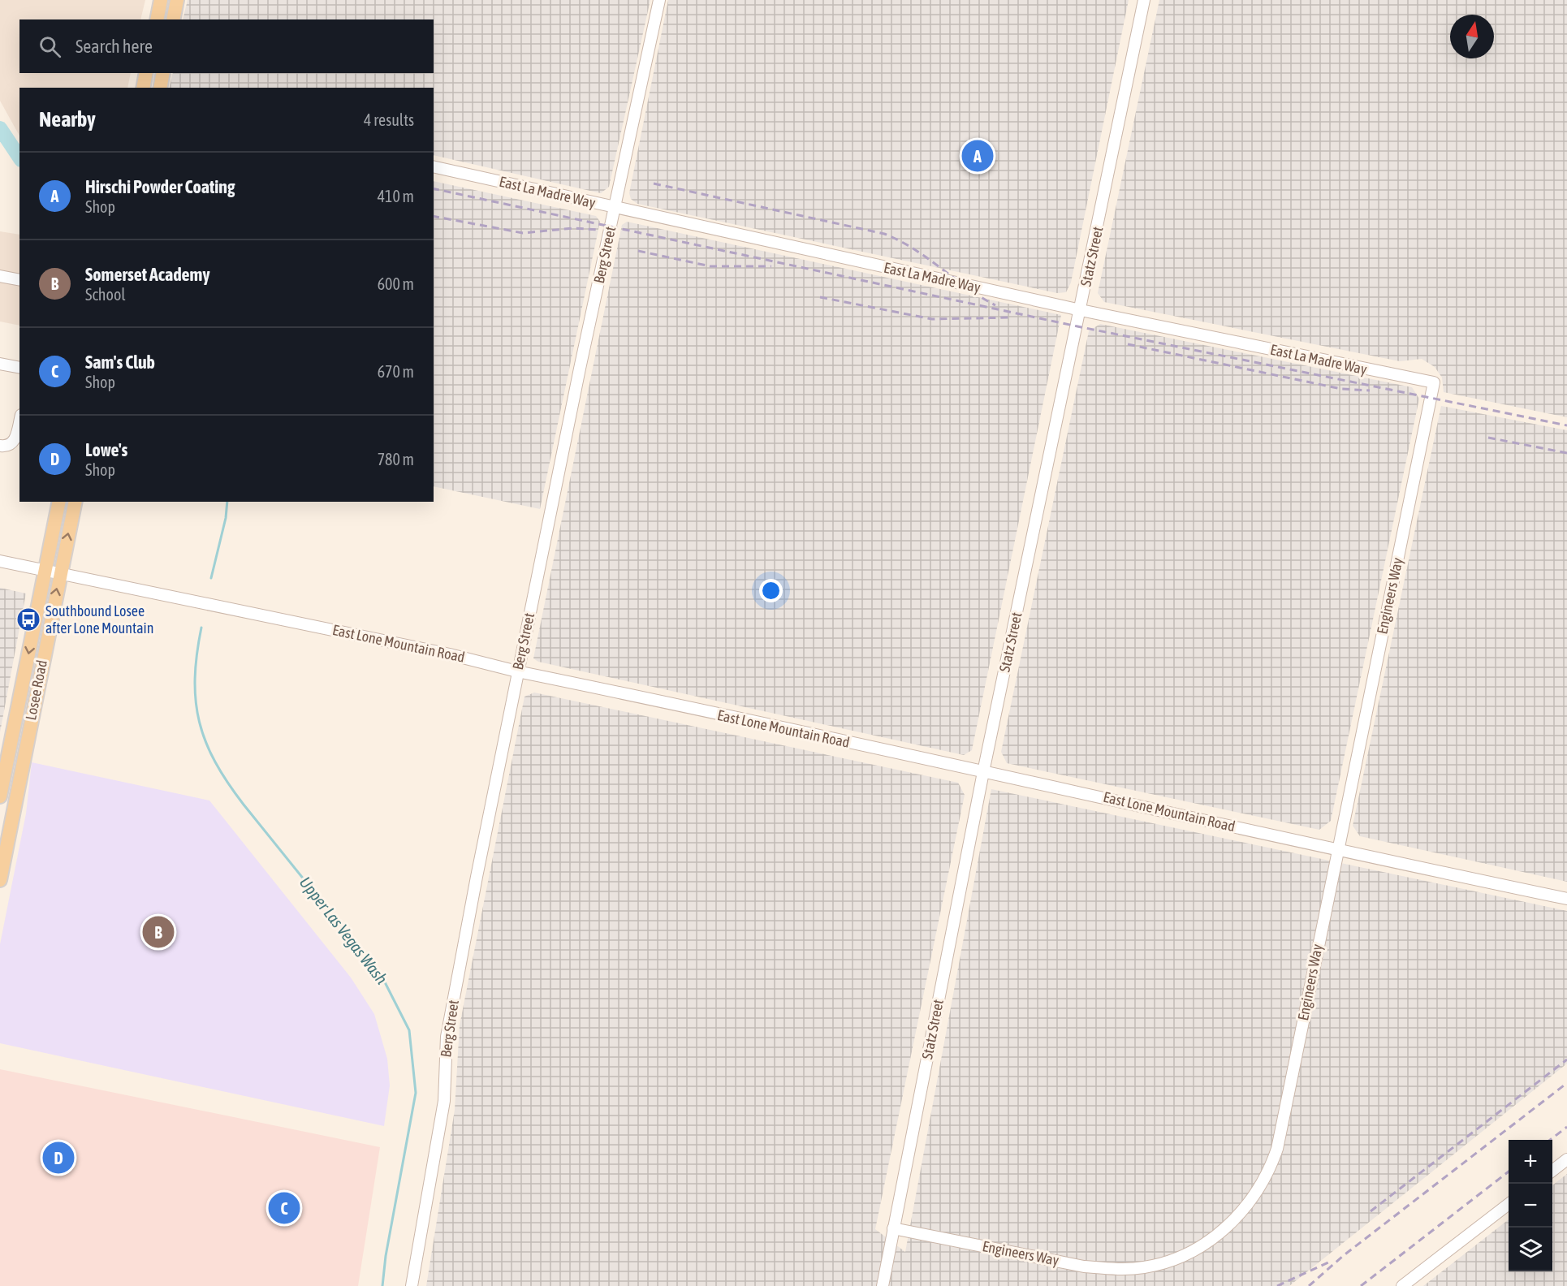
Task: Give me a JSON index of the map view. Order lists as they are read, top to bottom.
{
  "streets": {
    "main road": ["Losee Road"],
    "street": [
      "East La Madre Way",
      "Berg Street",
      "Statz Street",
      "Engineers Way",
      "East Lone Mountain Road"
    ]
  },
  "crossings": [
    ["East La Madre Way", "Berg Street"],
    ["East La Madre Way", "Statz Street"],
    ["East La Madre Way", "Engineers Way"],
    ["Berg Street", "East Lone Mountain Road"],
    ["Statz Street", "Engineers Way"],
    ["Statz Street", "East Lone Mountain Road"],
    ["Engineers Way", "East Lone Mountain Road"],
    ["East Lone Mountain Road", "Losee Road"]
  ],
  "water": ["Upper Las Vegas Wash"],
  "places": {
    "bus stop": ["Southbound Losee after Lone Mountain"]
  },
  "north": "top",
  "page": {
    "search": "Search here",
    "heading": ["Nearby", "4 results"],
    "pins": [
      "A",
      "B",
      "D",
      "C"
    ],
    "list": [
      {
        "mark": "A",
        "name": "Hirschi Powder Coating",
        "note": "Shop",
        "value": "410 m"
      },
      {
        "mark": "B",
        "name": "Somerset Academy",
        "note": "School",
        "value": "600 m"
      },
      {
        "mark": "C",
        "name": "Sam's Club",
        "note": "Shop",
        "value": "670 m"
      },
      {
        "mark": "D",
        "name": "Lowe's",
        "note": "Shop",
        "value": "780 m"
      }
    ],
    "map_buttons": ["+", "−"]
  }
}
